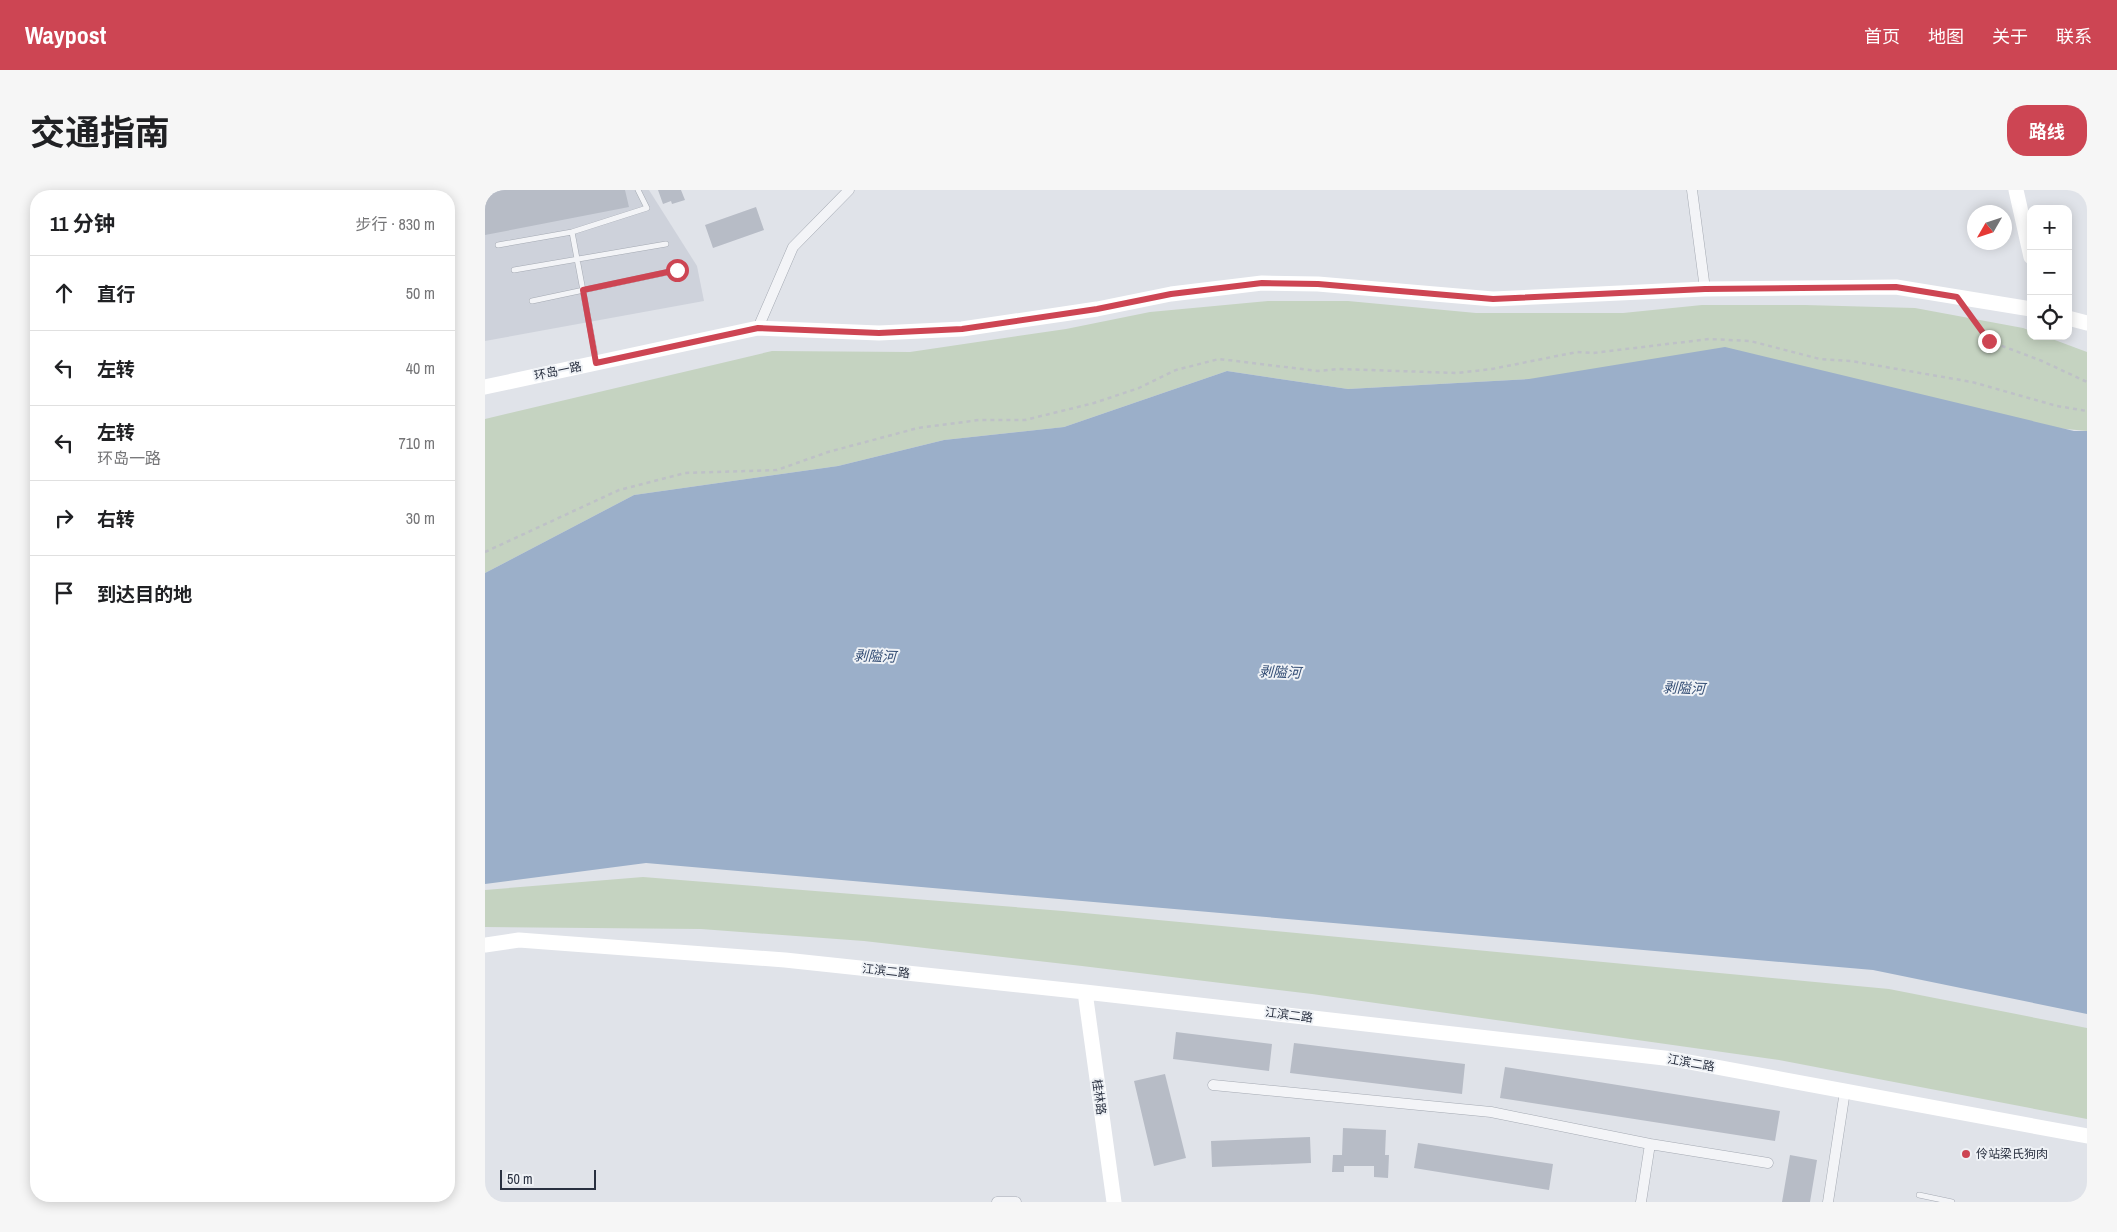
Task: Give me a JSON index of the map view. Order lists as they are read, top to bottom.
{
  "streets": {
    "street": ["环岛一路", "江滨二路", "桂林路"]
  },
  "crossings": [
    ["江滨二路", "桂林路"]
  ],
  "water": ["剥隘河"],
  "places": ["伶站梁氏狗肉"],
  "scale_bar": "50 m",
  "north": "bottom left",
  "page": {
    "header": "Waypost",
    "nav": [
      "首页",
      "地图",
      "关于",
      "联系"
    ],
    "title": "交通指南",
    "buttons": "路线",
    "heading": ["11 分钟", "步行 · 830 m"],
    "map_buttons": ["+", "−"],
    "list": [
      ["直行", "50 m"],
      ["左转", "40 m"],
      ["左转", "环岛一路", "710 m"],
      ["右转", "30 m"],
      "到达目的地"
    ],
    "scale": "50 m"
  }
}
